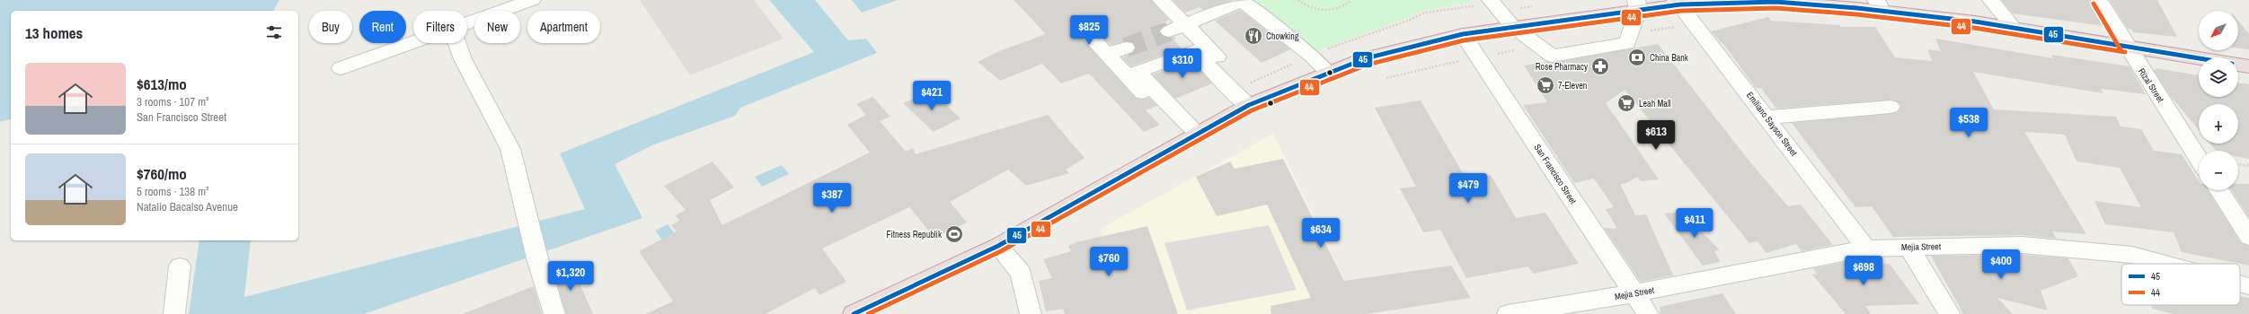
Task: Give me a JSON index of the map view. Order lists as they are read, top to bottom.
{
  "streets": {
    "street": [
      "Rizal Street",
      "Emiliano Sayson Street",
      "San Francisco Street",
      "Mejia Street"
    ]
  },
  "crossings": [
    ["Emiliano Sayson Street", "Mejia Street"],
    ["San Francisco Street", "Mejia Street"]
  ],
  "places": {
    "restaurant": ["Chowking"],
    "bank": ["China Bank"],
    "pharmacy": ["Rose Pharmacy"],
    "supermarket": ["7-Eleven", "Leah Mall"],
    "sports": ["Fitness Republik"]
  },
  "lines": ["transit line 45", "transit line 44"],
  "legend": ["45", "44"],
  "north": "bottom left",
  "page": {
    "map_buttons": ["+", "−"],
    "chip": [
      "Buy",
      "Rent",
      "Filters",
      "New",
      "Apartment"
    ],
    "heading": "13 homes",
    "price": [
      "$825",
      "$310",
      "$421",
      "$538",
      "$613",
      "$479",
      "$387",
      "$411",
      "$634",
      "$760",
      "$400",
      "$698",
      "$1,320"
    ],
    "list": [
      {
        "name": "$613/mo",
        "note": "3 rooms · 107 m² · San Francisco Street"
      },
      {
        "name": "$760/mo",
        "note": "5 rooms · 138 m² · Natalio Bacalso Avenue"
      }
    ]
  }
}
